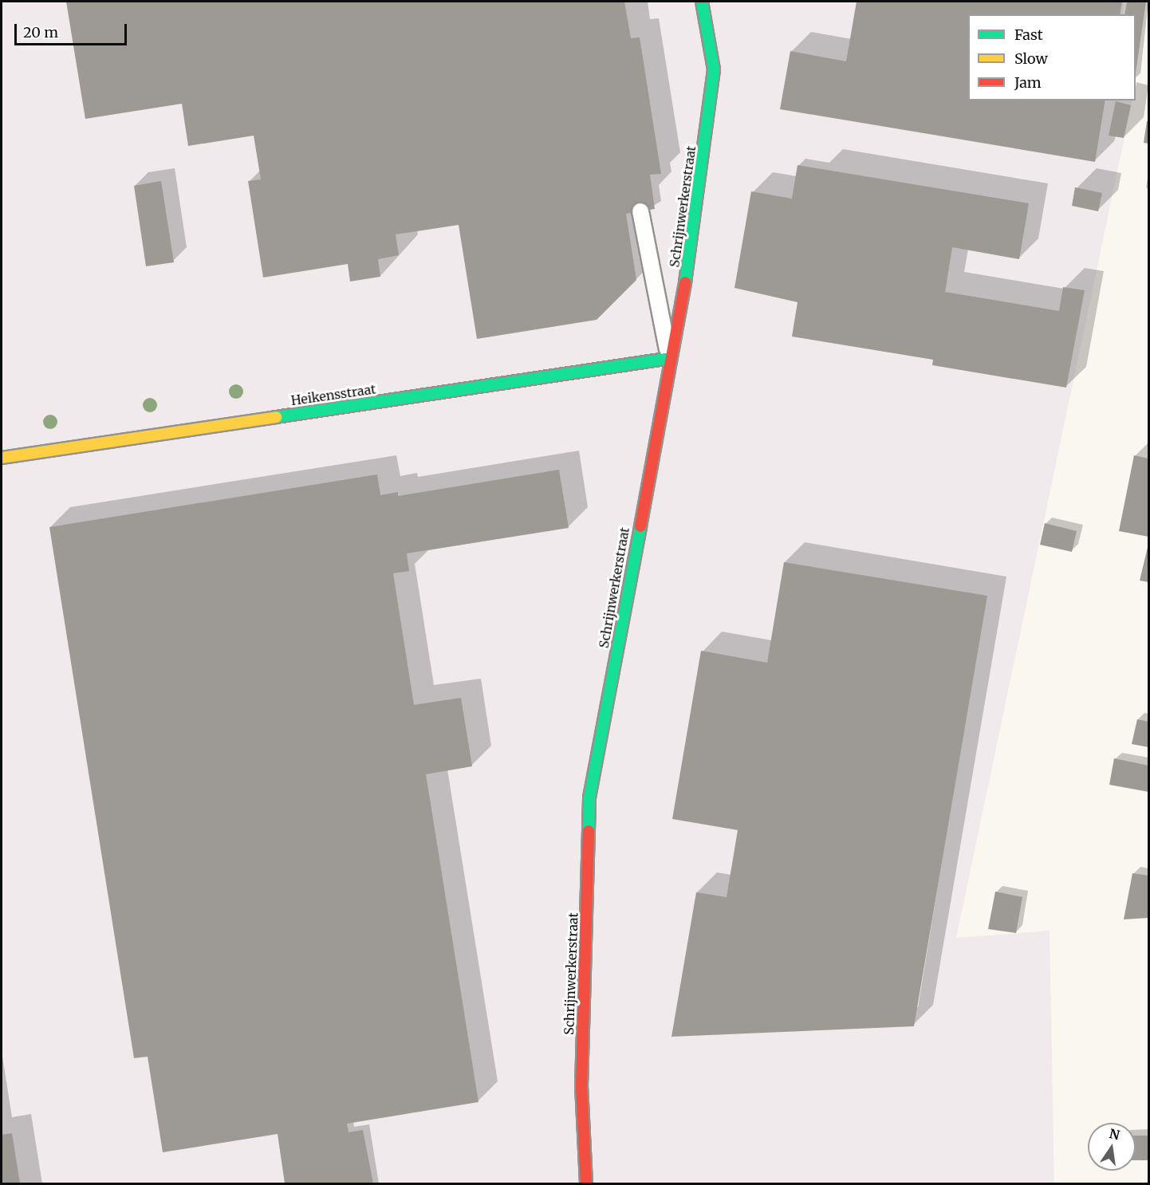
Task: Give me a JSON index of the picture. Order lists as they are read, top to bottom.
{
  "streets": {
    "street": ["Schrijnwerkerstraat", "Heikensstraat"]
  },
  "crossings": [
    ["Schrijnwerkerstraat", "Heikensstraat"]
  ],
  "legend": ["Fast", "Slow", "Jam"],
  "scale_bar": "20 m",
  "north": "top"
}
